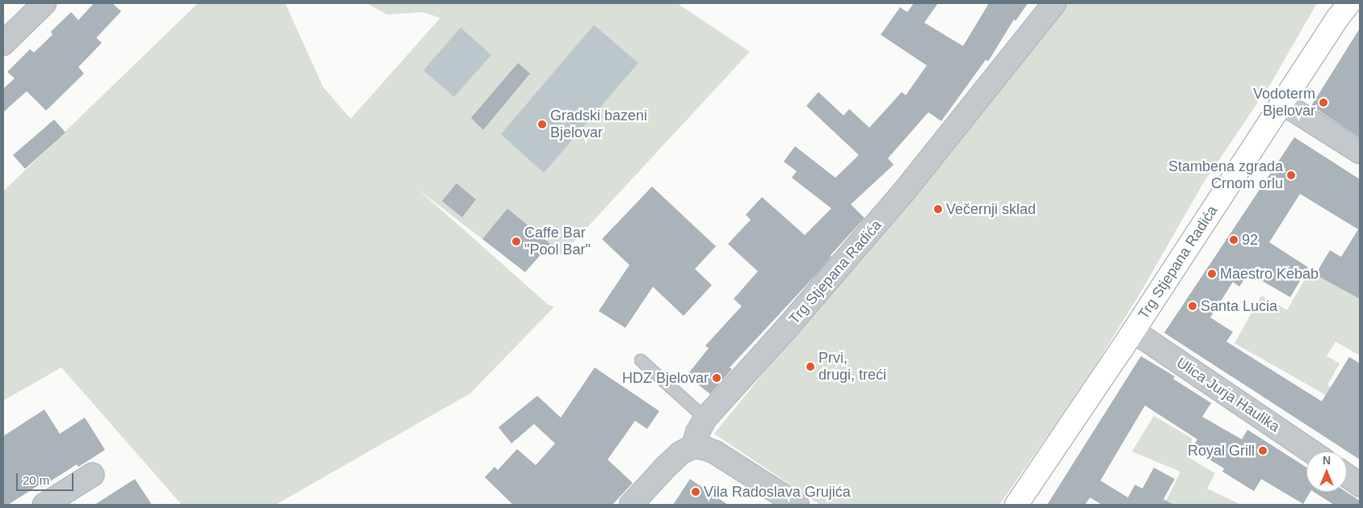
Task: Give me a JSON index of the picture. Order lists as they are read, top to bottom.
{
  "streets": {
    "main road": ["Trg Stjepana Radića"],
    "street": ["Ulica Jurja Haulika"]
  },
  "crossings": [
    ["Trg Stjepana Radića", "Ulica Jurja Haulika"]
  ],
  "places": [
    "Vodoterm Bjelovar",
    "Gradski bazeni Bjelovar",
    "Stambena zgrada Crnom orlu",
    "Večernji sklad",
    "92",
    "Caffe Bar \"Pool Bar\"",
    "Maestro Kebab",
    "Santa Lucia",
    "Prvi, drugi, treći",
    "HDZ Bjelovar",
    "Royal Grill",
    "Vila Radoslava Grujića"
  ],
  "scale_bar": "20 m",
  "north": "top"
}
